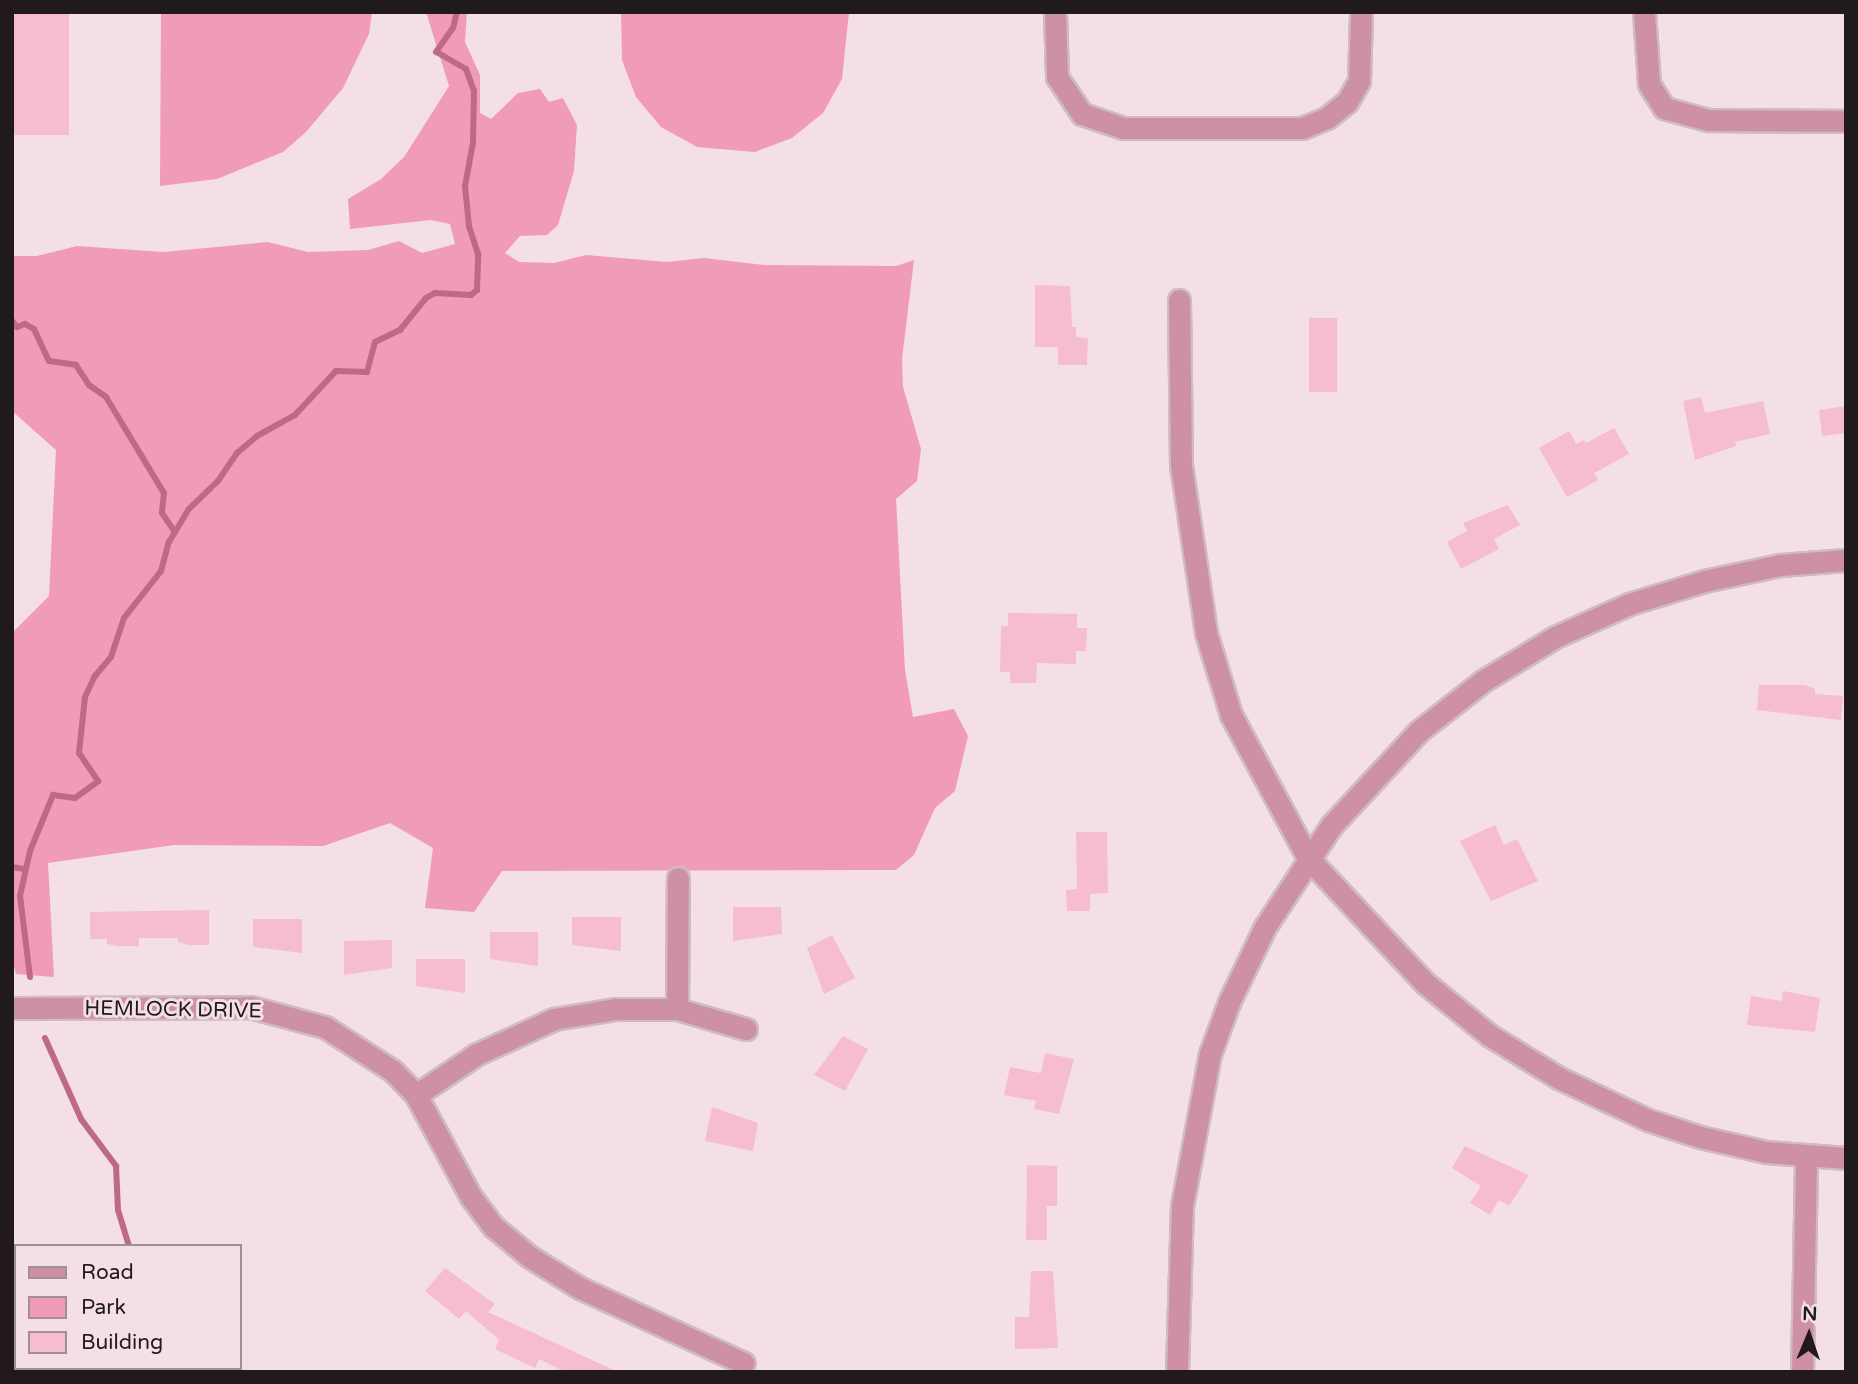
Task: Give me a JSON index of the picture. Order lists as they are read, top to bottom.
{
  "streets": {
    "street": ["HEMLOCK DRIVE"]
  },
  "legend": ["Road", "Park", "Building"],
  "north": "top"
}
